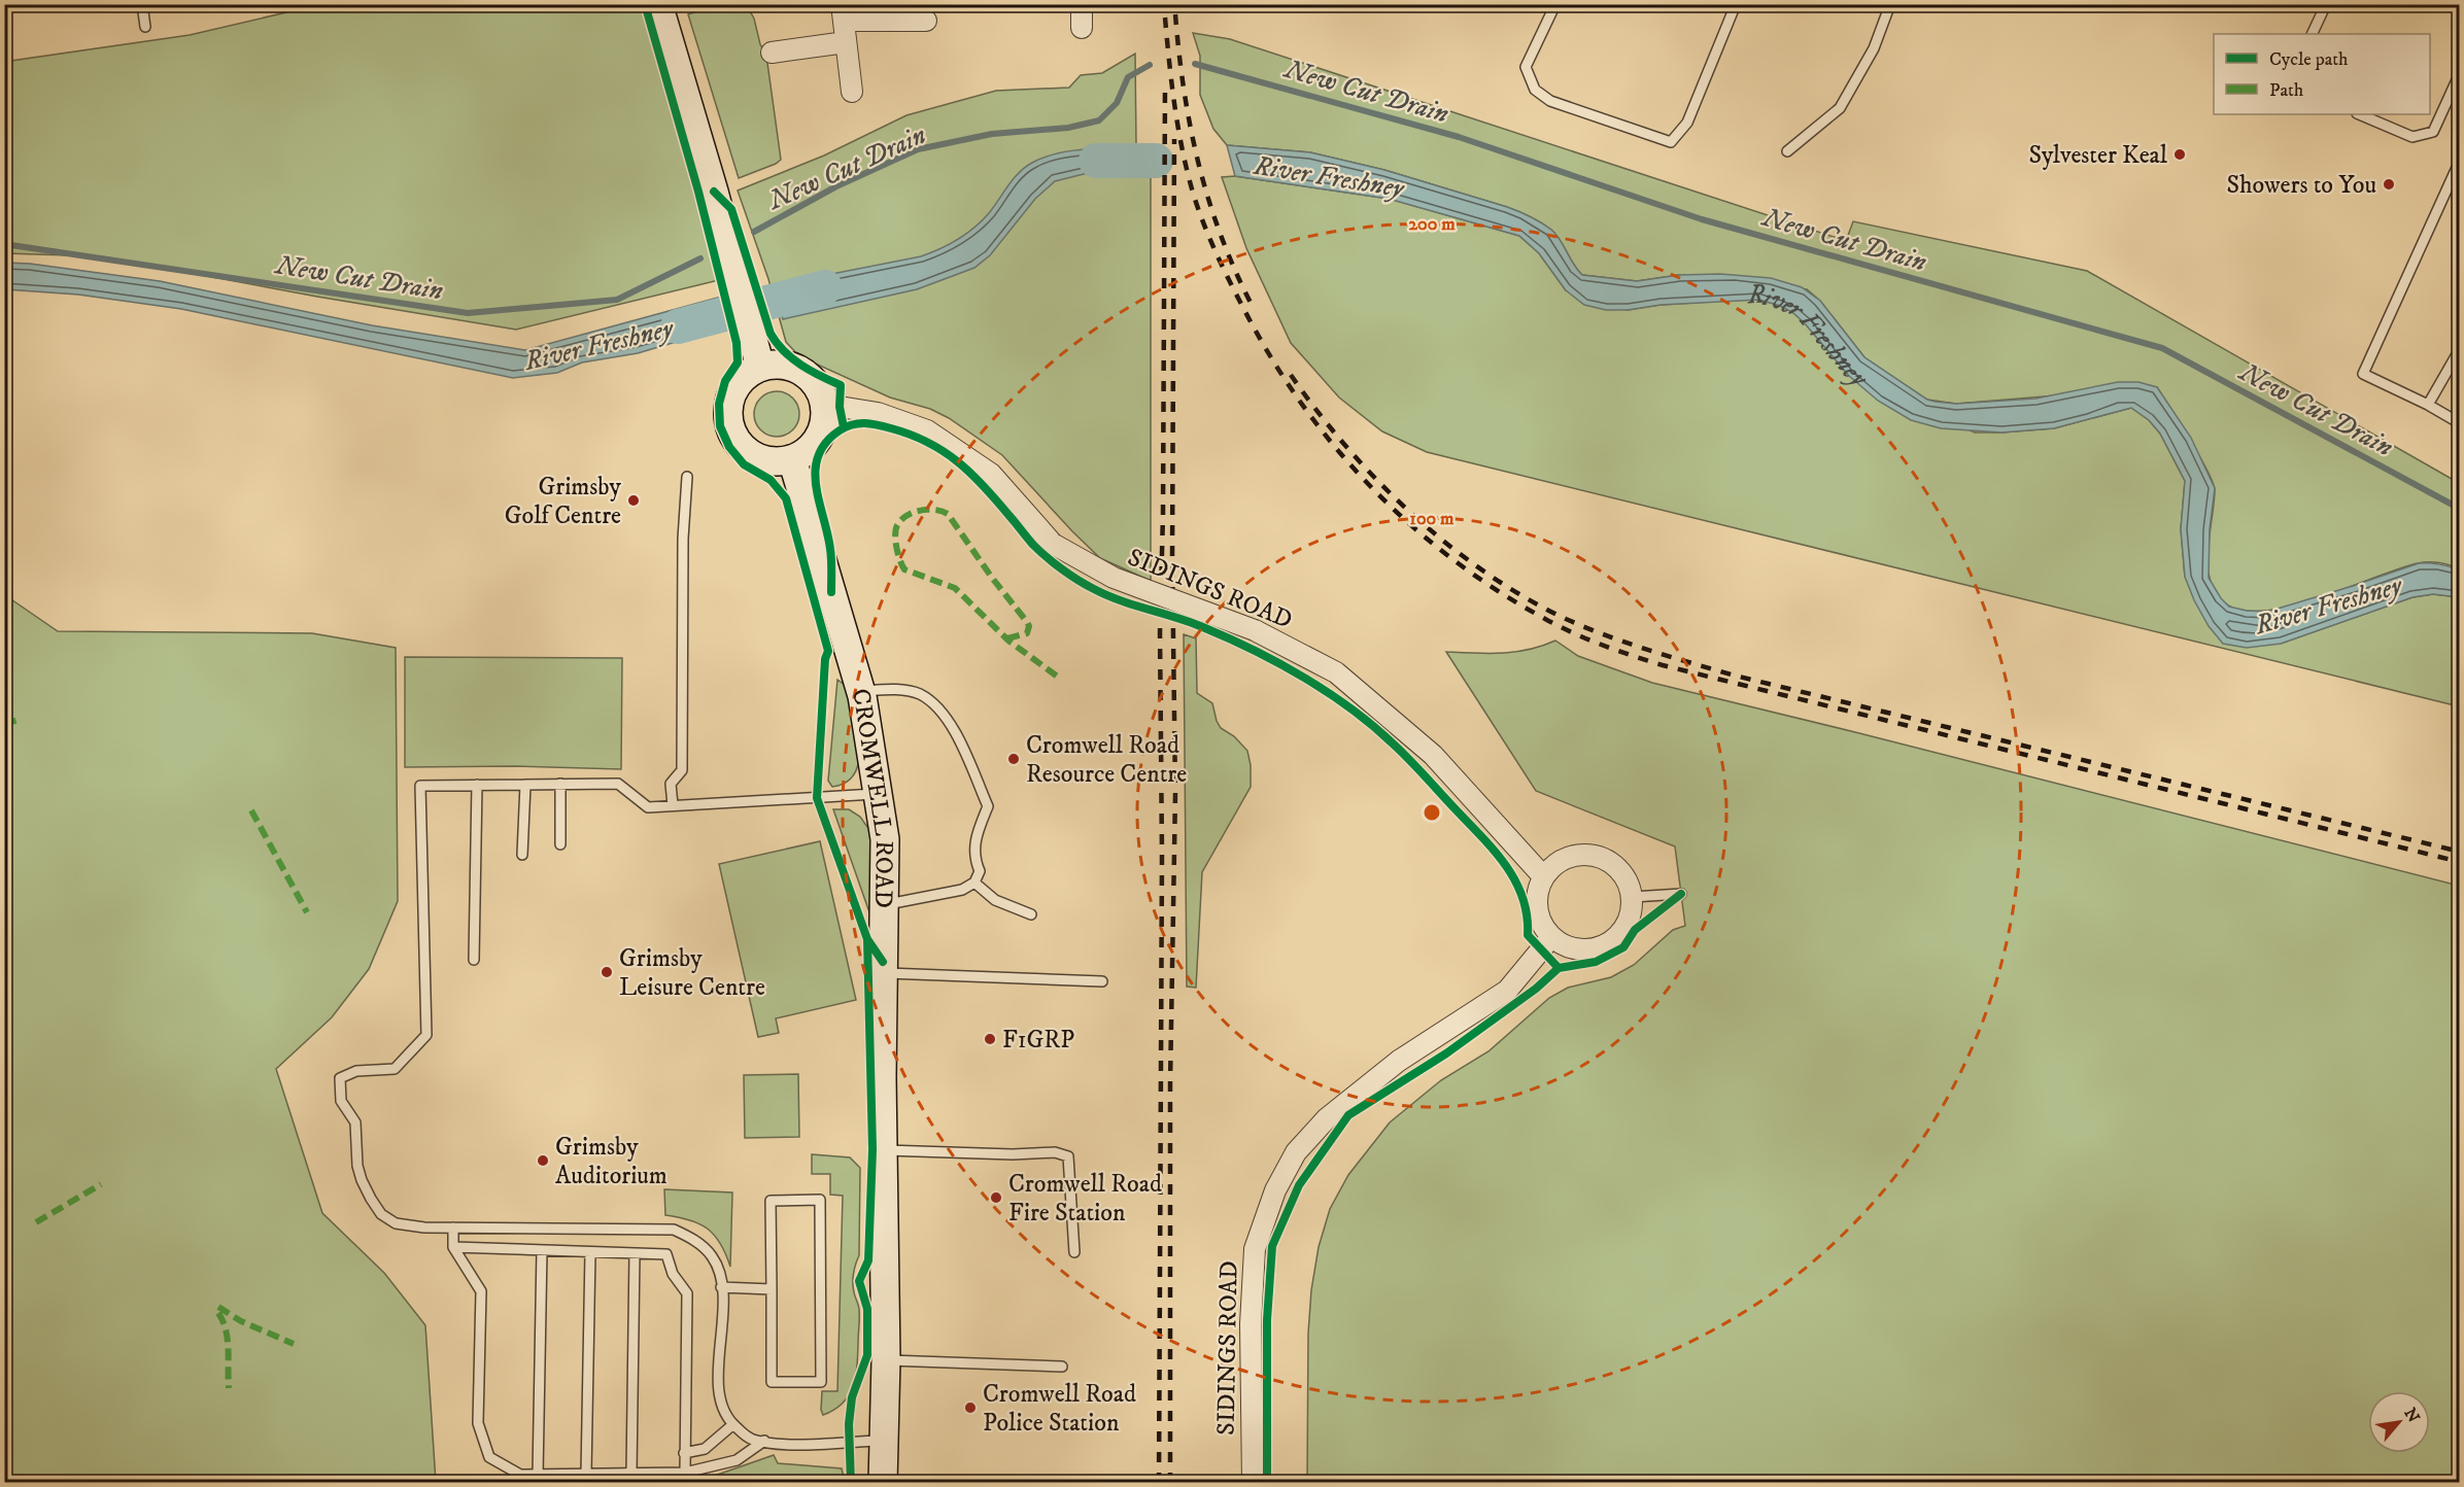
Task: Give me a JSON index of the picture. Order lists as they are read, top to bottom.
{
  "streets": {
    "street": ["SIDINGS ROAD", "CROMWELL ROAD"]
  },
  "crossings": [
    ["SIDINGS ROAD", "CROMWELL ROAD"]
  ],
  "water": ["New Cut Drain", "River Freshney"],
  "places": [
    "Sylvester Keal",
    "Showers to You",
    "Grimsby Golf Centre",
    "Cromwell Road Resource Centre",
    "Grimsby Leisure Centre",
    "F1GRP",
    "Grimsby Auditorium",
    "Cromwell Road Fire Station",
    "Cromwell Road Police Station"
  ],
  "legend": ["Cycle path", "Path"],
  "north": "top right",
  "rings": ["200 m", "100 m"]
}
